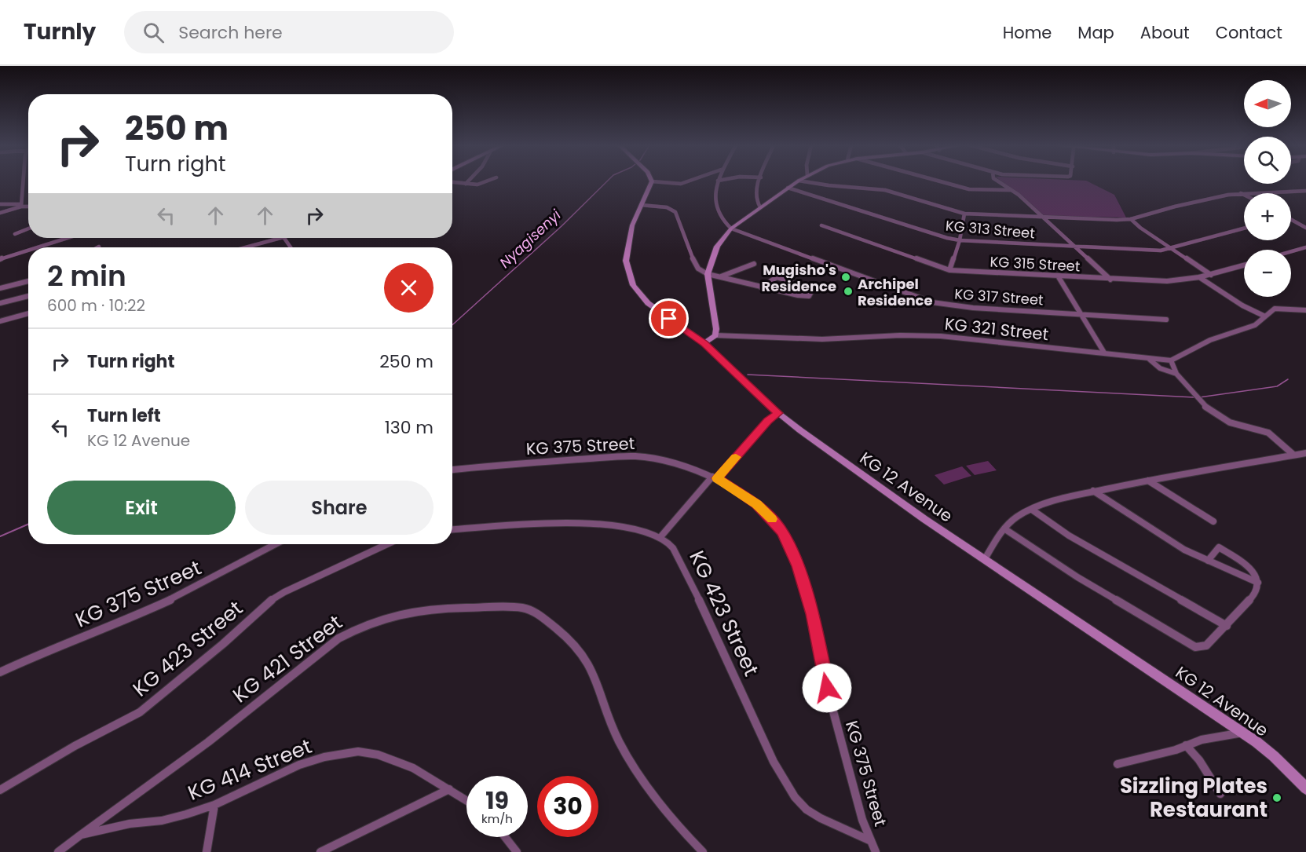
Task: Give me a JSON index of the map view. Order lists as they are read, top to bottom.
{
  "streets": {
    "main road": ["KG 12 Avenue"],
    "street": [
      "KG 313 Street",
      "KG 315 Street",
      "KG 317 Street",
      "KG 321 Street",
      "KG 375 Street",
      "KG 423 Street",
      "KG 421 Street",
      "KG 414 Street"
    ]
  },
  "crossings": [
    ["KG 375 Street", "KG 423 Street"],
    ["KG 421 Street", "KG 414 Street"]
  ],
  "water": ["Nyagisenyi"],
  "places": ["Mugisho's Residence", "Archipel Residence", "Sizzling Plates Restaurant"],
  "north": "left",
  "page": {
    "header": "Turnly",
    "search": "Search here",
    "nav": [
      "Home",
      "Map",
      "About",
      "Contact"
    ],
    "map_buttons": ["+", "−"],
    "turn": ["250 m", "Turn right"],
    "heading": ["2 min", "600 m · 10:22"],
    "list": [
      {
        "name": "Turn right",
        "value": "250 m"
      },
      {
        "name": "Turn left",
        "note": "KG 12 Avenue",
        "value": "130 m"
      }
    ],
    "buttons": ["Exit", "Share"],
    "speed": "19 km/h",
    "limit": "30"
  }
}
